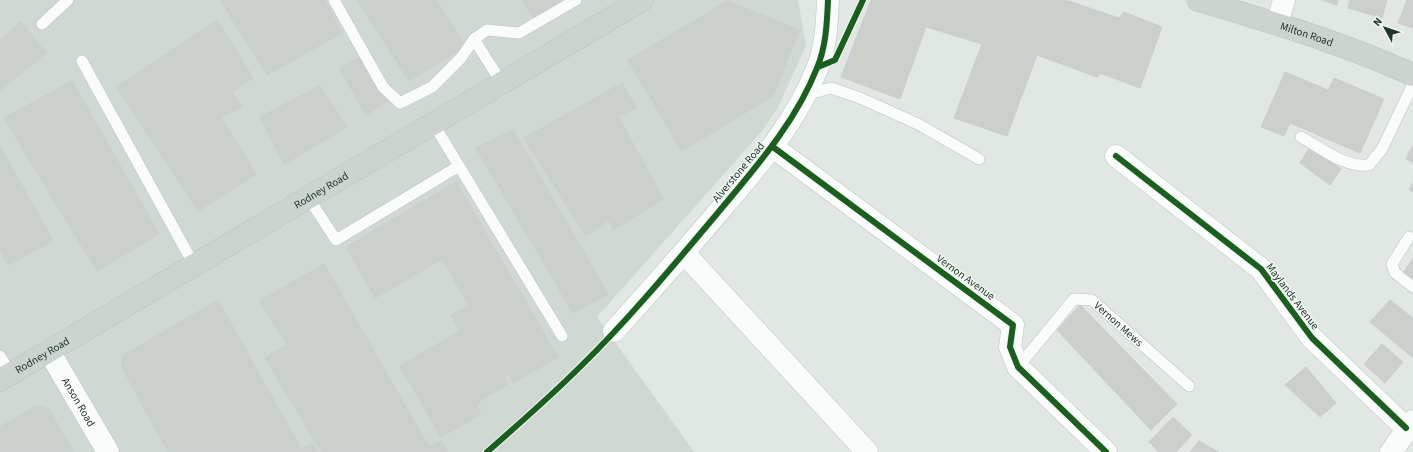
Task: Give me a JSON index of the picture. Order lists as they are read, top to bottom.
{
  "streets": {
    "main road": ["Milton Road", "Rodney Road"],
    "street": [
      "Alverstone Road",
      "Vernon Avenue",
      "Maylands Avenue",
      "Anson Road"
    ],
    "lane": ["Vernon Mews"]
  },
  "crossings": [
    ["Alverstone Road", "Vernon Avenue"],
    ["Rodney Road", "Anson Road"],
    ["Vernon Avenue", "Vernon Mews"]
  ],
  "north": "top left"
}
